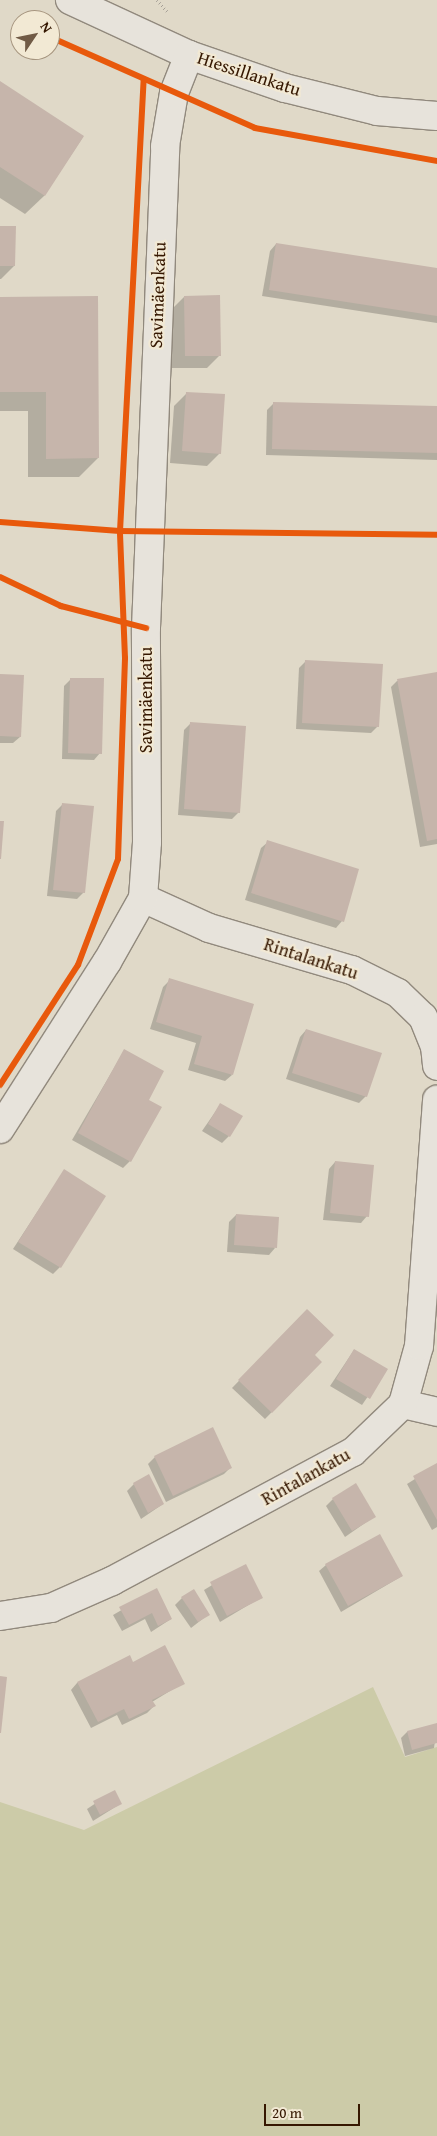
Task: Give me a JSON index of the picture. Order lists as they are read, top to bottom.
{
  "streets": {
    "street": ["Hiessillankatu", "Savimäenkatu", "Rintalankatu"]
  },
  "crossings": [
    ["Hiessillankatu", "Savimäenkatu"],
    ["Savimäenkatu", "Rintalankatu"]
  ],
  "scale_bar": "20 m",
  "north": "top right"
}
